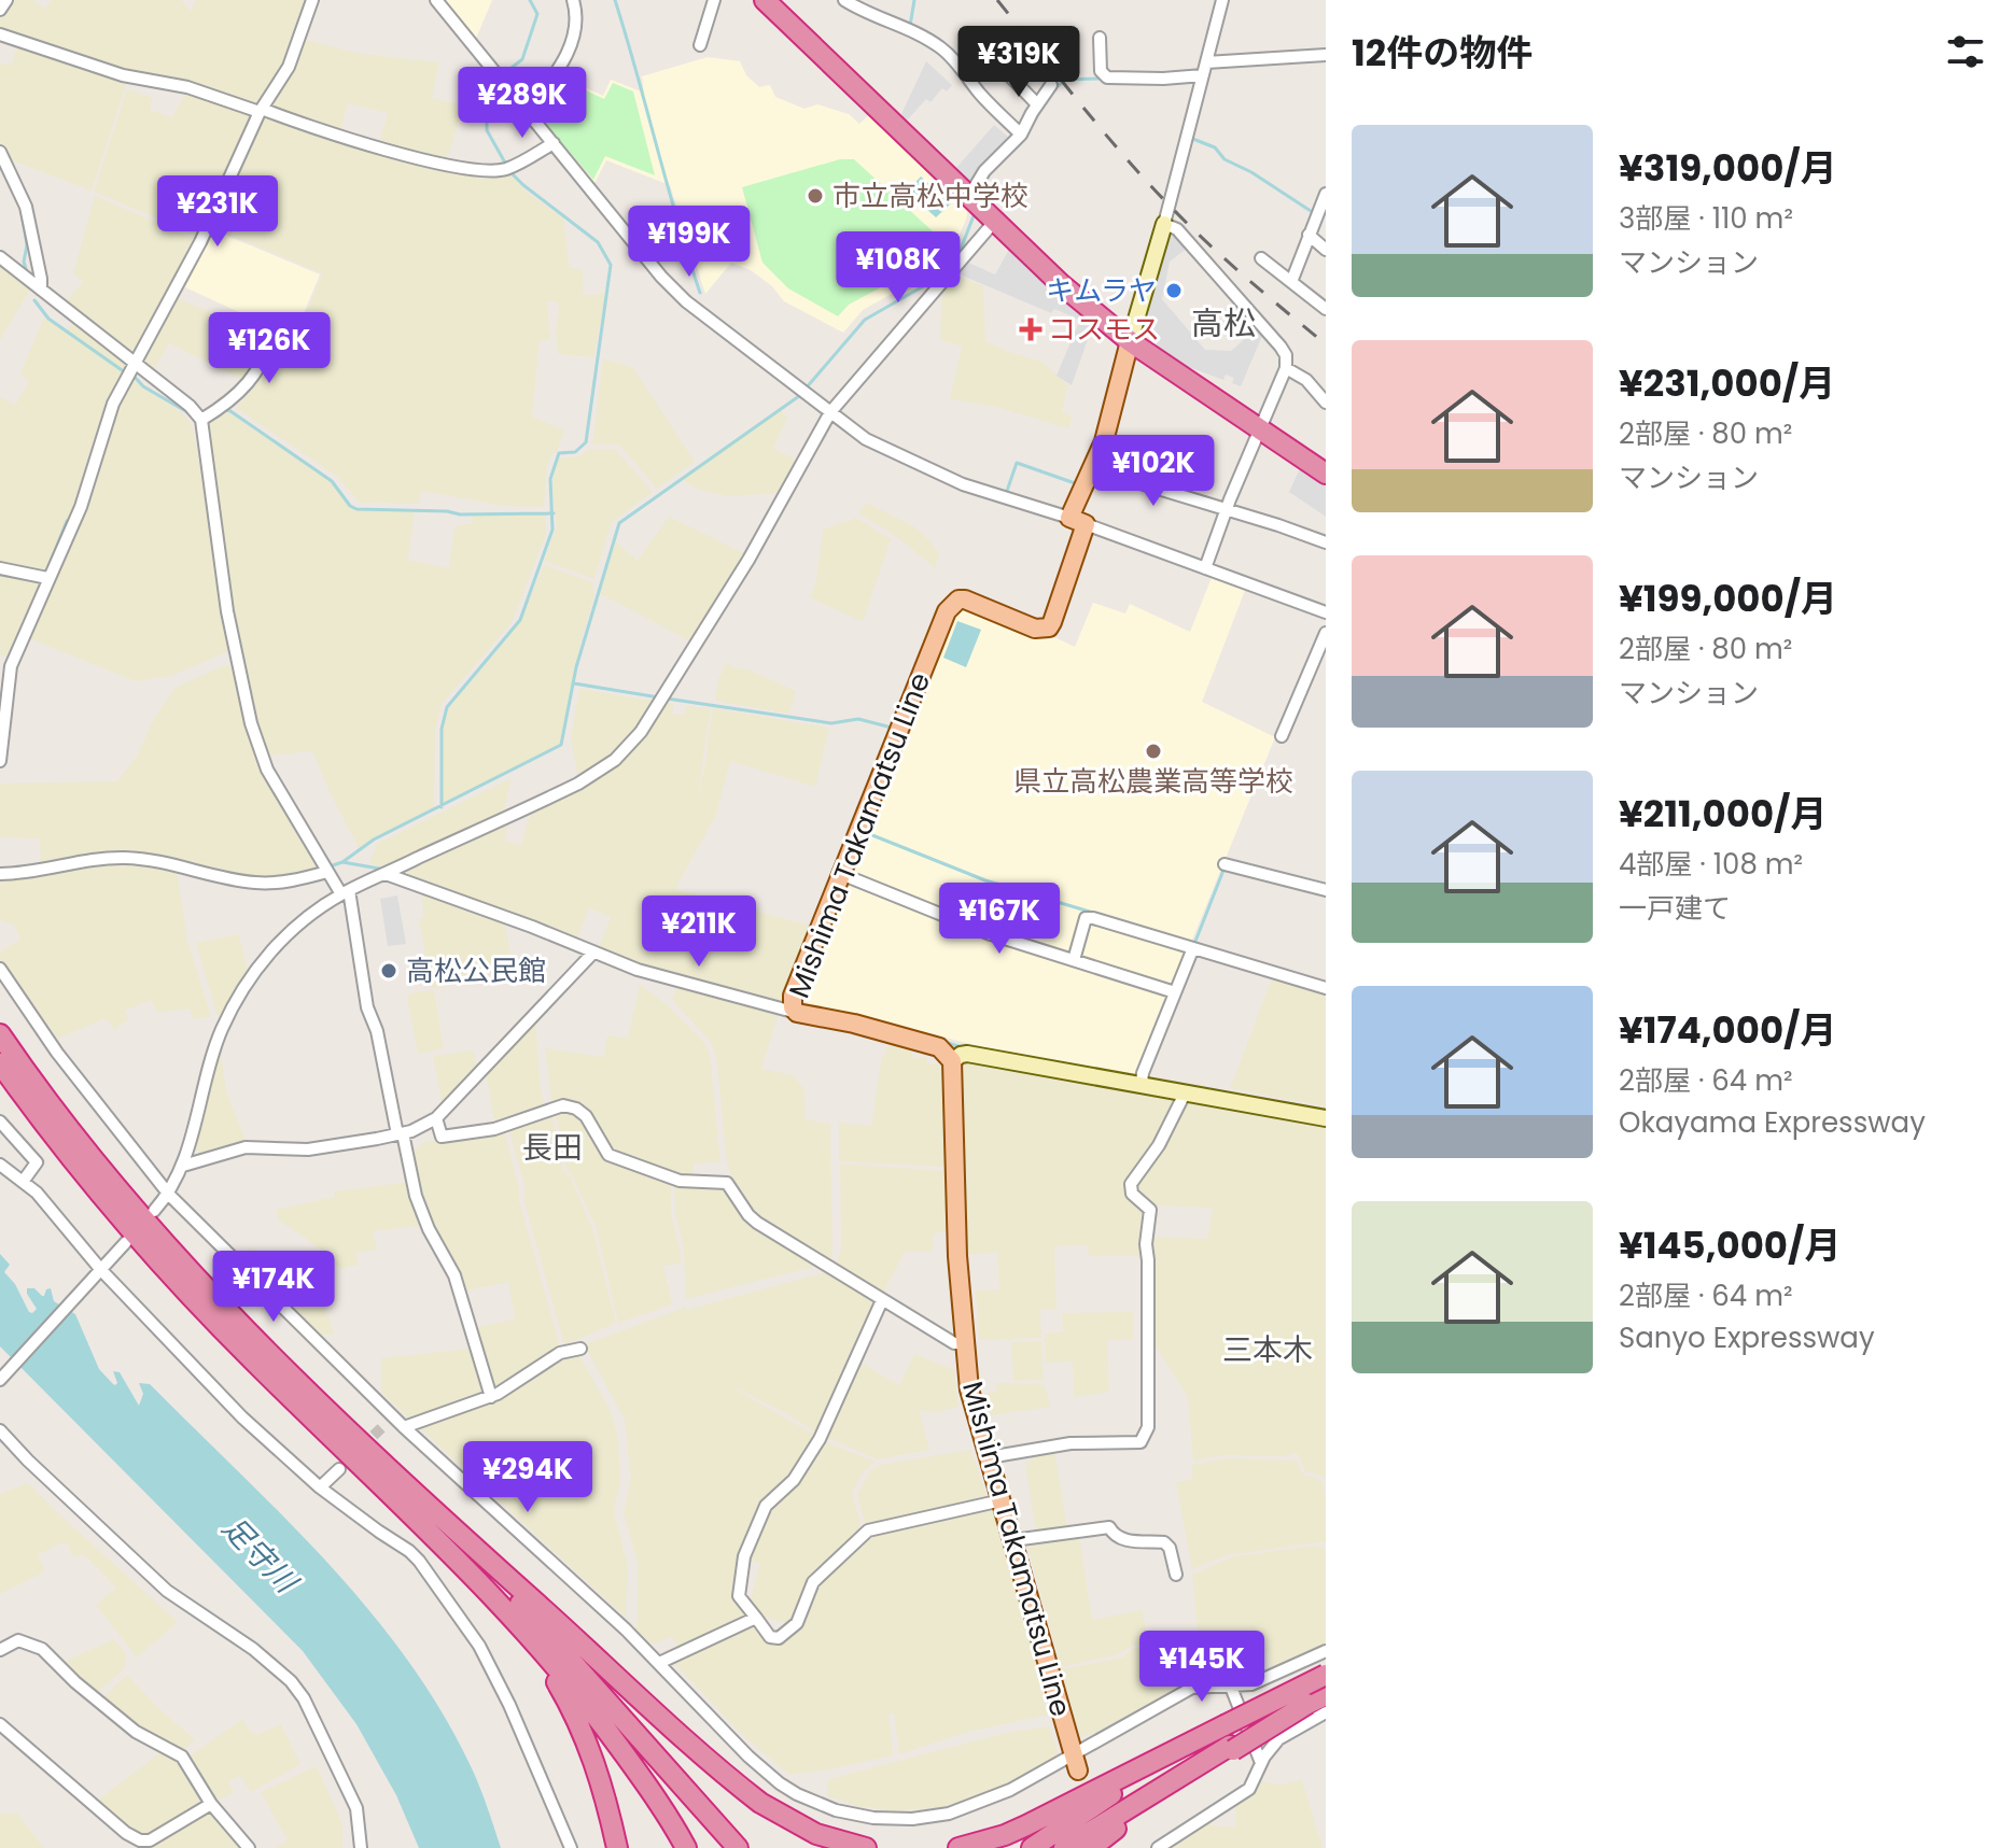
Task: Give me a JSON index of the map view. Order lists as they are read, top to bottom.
{
  "streets": {
    "main road": ["Mishima Takamatsu Line"]
  },
  "districts": ["高松", "長田", "三本木"],
  "water": ["足守川"],
  "places": {
    "other": [
      "市立高松中学校",
      "キムラヤ",
      "県立高松農業高等学校",
      "高松公民館"
    ],
    "health": ["コスモス"]
  },
  "page": {
    "heading": "12件の物件",
    "price": [
      "¥319K",
      "¥289K",
      "¥231K",
      "¥199K",
      "¥108K",
      "¥126K",
      "¥102K",
      "¥167K",
      "¥211K",
      "¥174K",
      "¥294K",
      "¥145K"
    ],
    "list": [
      {
        "name": "¥319,000/月",
        "note": "3部屋 · 110 m² · マンション"
      },
      {
        "name": "¥231,000/月",
        "note": "2部屋 · 80 m² · マンション"
      },
      {
        "name": "¥199,000/月",
        "note": "2部屋 · 80 m² · マンション"
      },
      {
        "name": "¥211,000/月",
        "note": "4部屋 · 108 m² · 一戸建て"
      },
      {
        "name": "¥174,000/月",
        "note": "2部屋 · 64 m² · Okayama Expressway"
      },
      {
        "name": "¥145,000/月",
        "note": "2部屋 · 64 m² · Sanyo Expressway"
      }
    ]
  }
}
